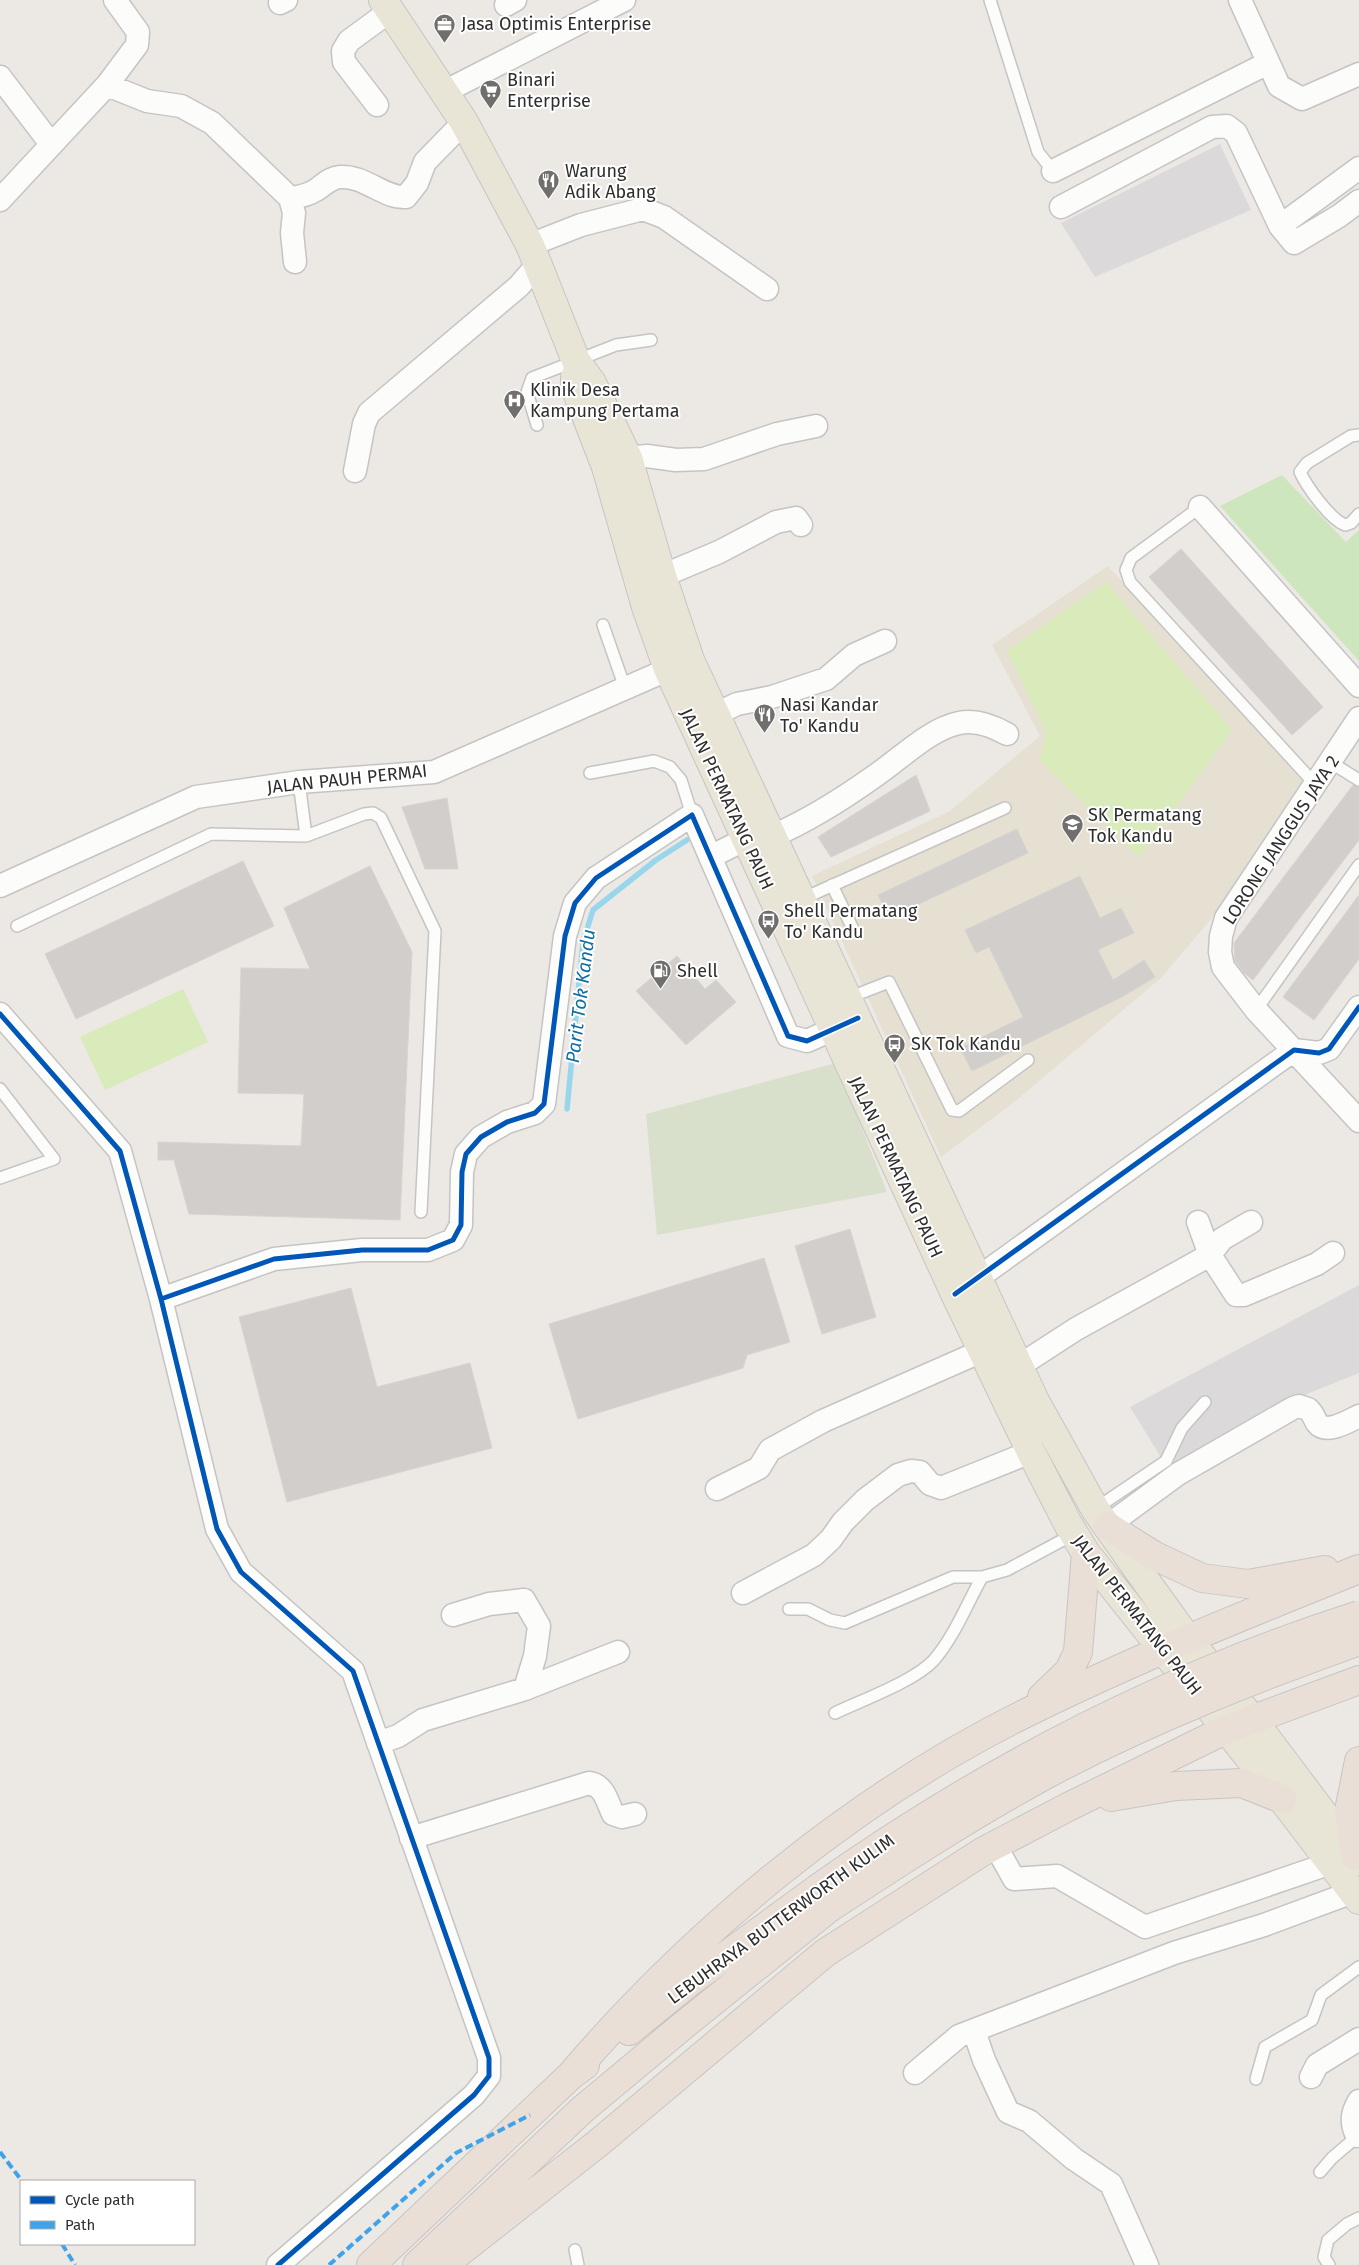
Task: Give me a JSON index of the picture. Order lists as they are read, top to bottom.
{
  "streets": {
    "highway": ["LEBUHRAYA BUTTERWORTH KULIM"],
    "main road": ["JALAN PERMATANG PAUH"],
    "street": ["JALAN PAUH PERMAI", "LORONG JANGGUS JAYA 2"]
  },
  "crossings": [
    ["JALAN PAUH PERMAI", "JALAN PERMATANG PAUH"]
  ],
  "water": ["Parit Tok Kandu"],
  "places": {
    "office": ["Jasa Optimis Enterprise"],
    "supermarket": ["Binari Enterprise"],
    "restaurant": ["Warung Adik Abang", "Nasi Kandar To' Kandu"],
    "hospital": ["Klinik Desa Kampung Pertama"],
    "school or university": ["SK Permatang Tok Kandu"],
    "bus stop": ["Shell Permatang To' Kandu", "SK Tok Kandu"],
    "fuel station": ["Shell"]
  },
  "legend": ["Cycle path", "Path"]
}
